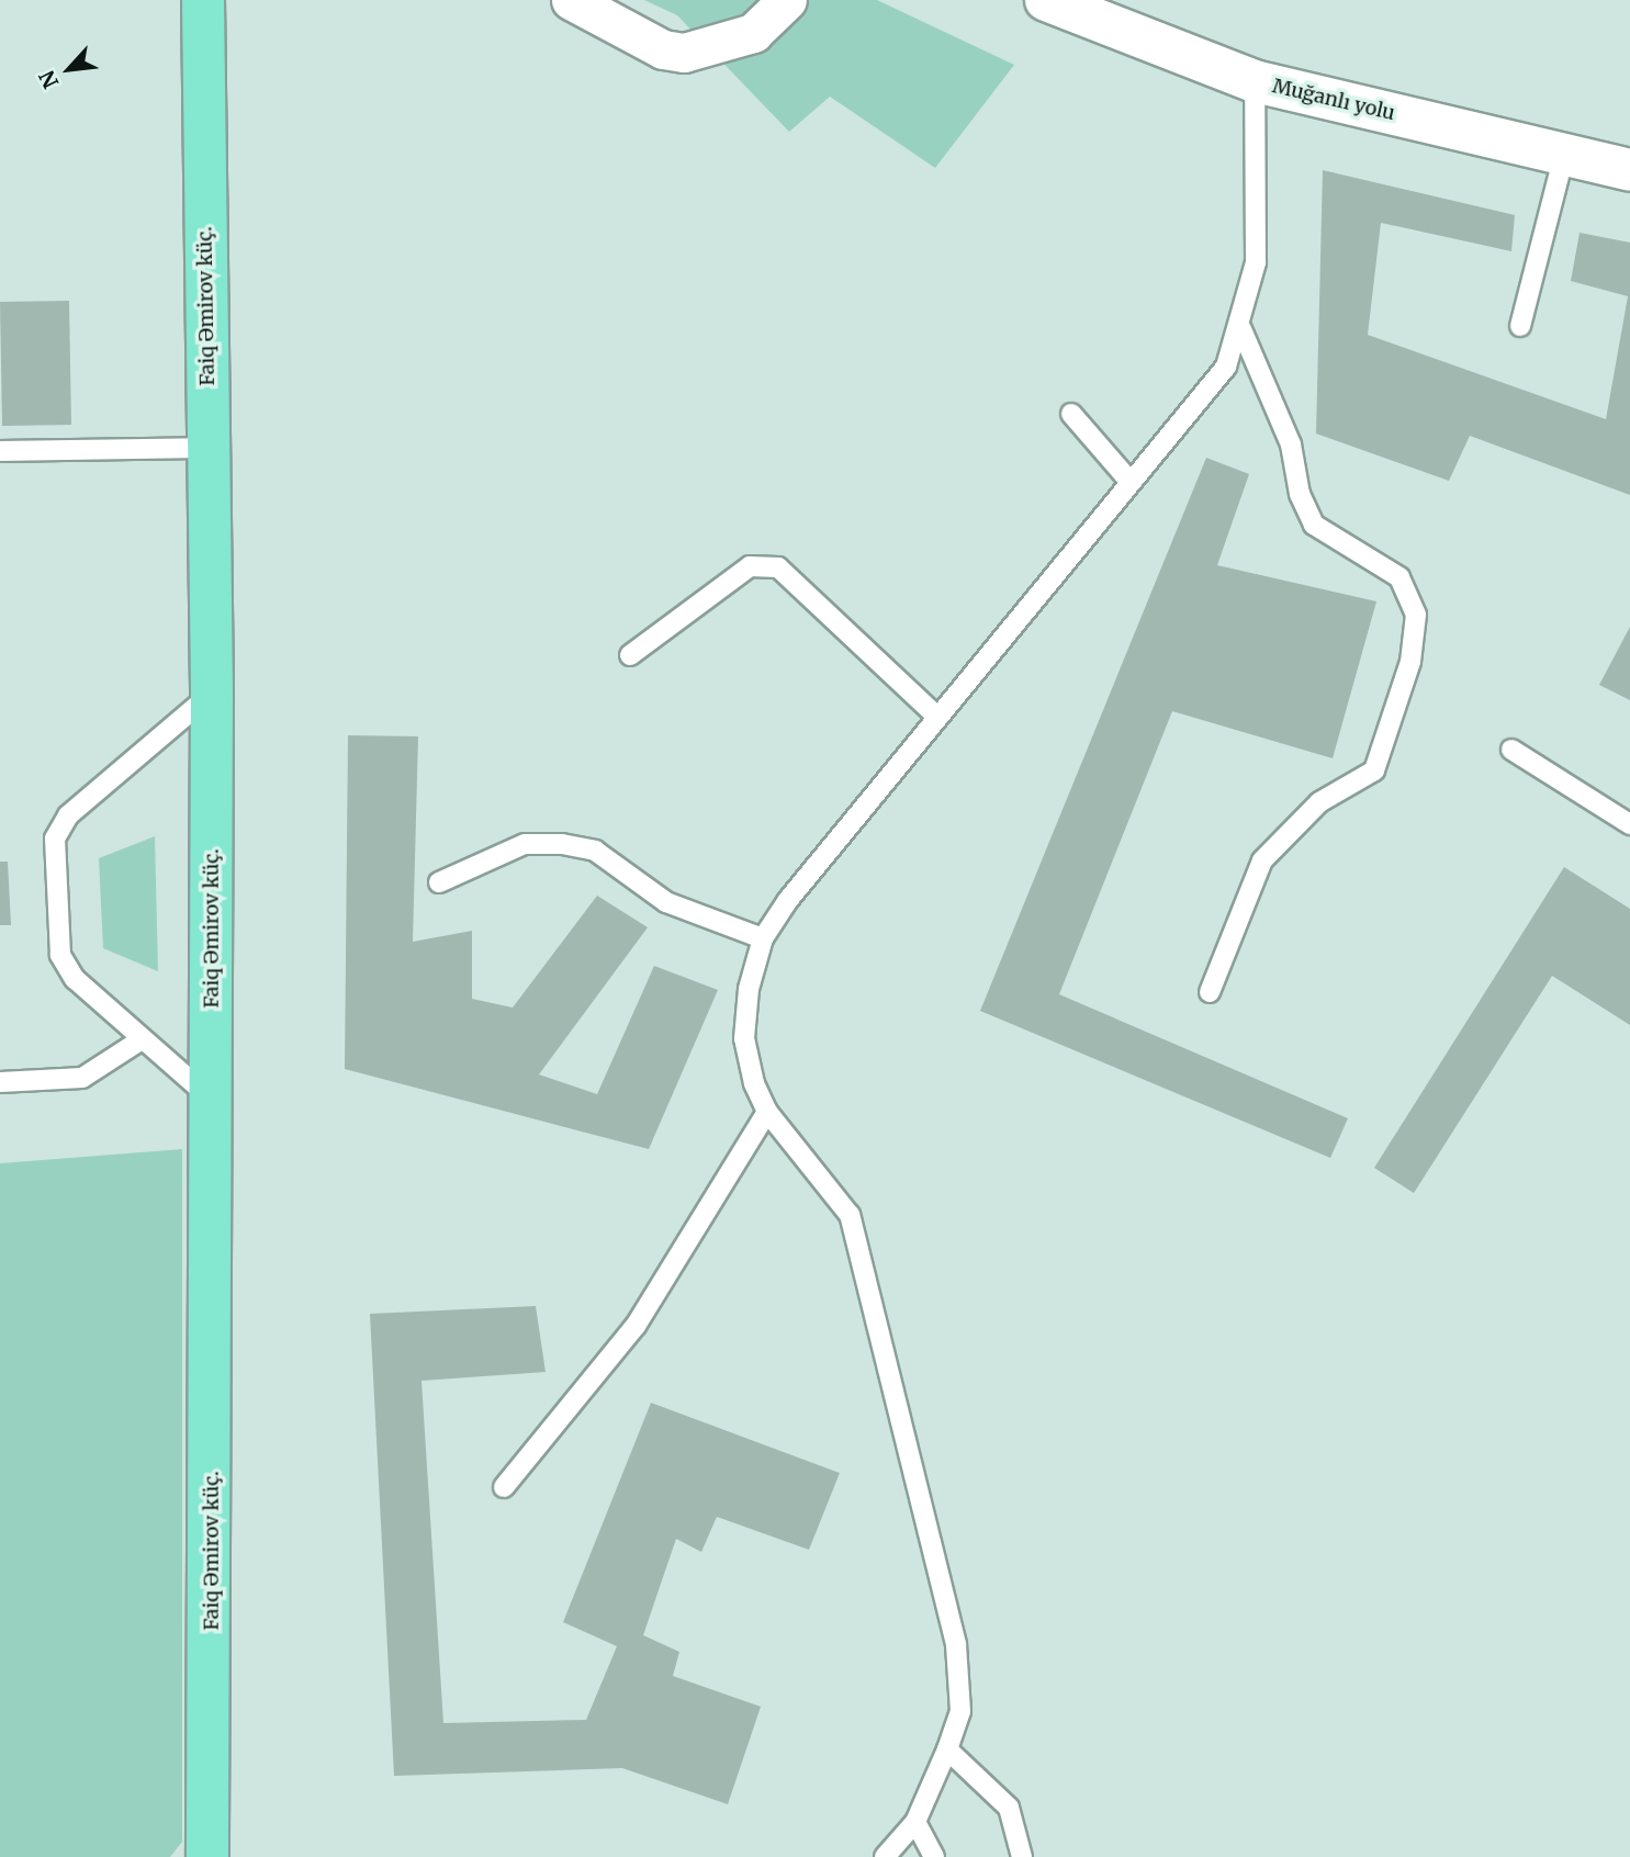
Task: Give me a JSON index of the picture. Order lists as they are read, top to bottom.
{
  "streets": {
    "highway": ["Faiq Əmirov küç."],
    "street": ["Muğanlı yolu"]
  },
  "north": "bottom left"
}
